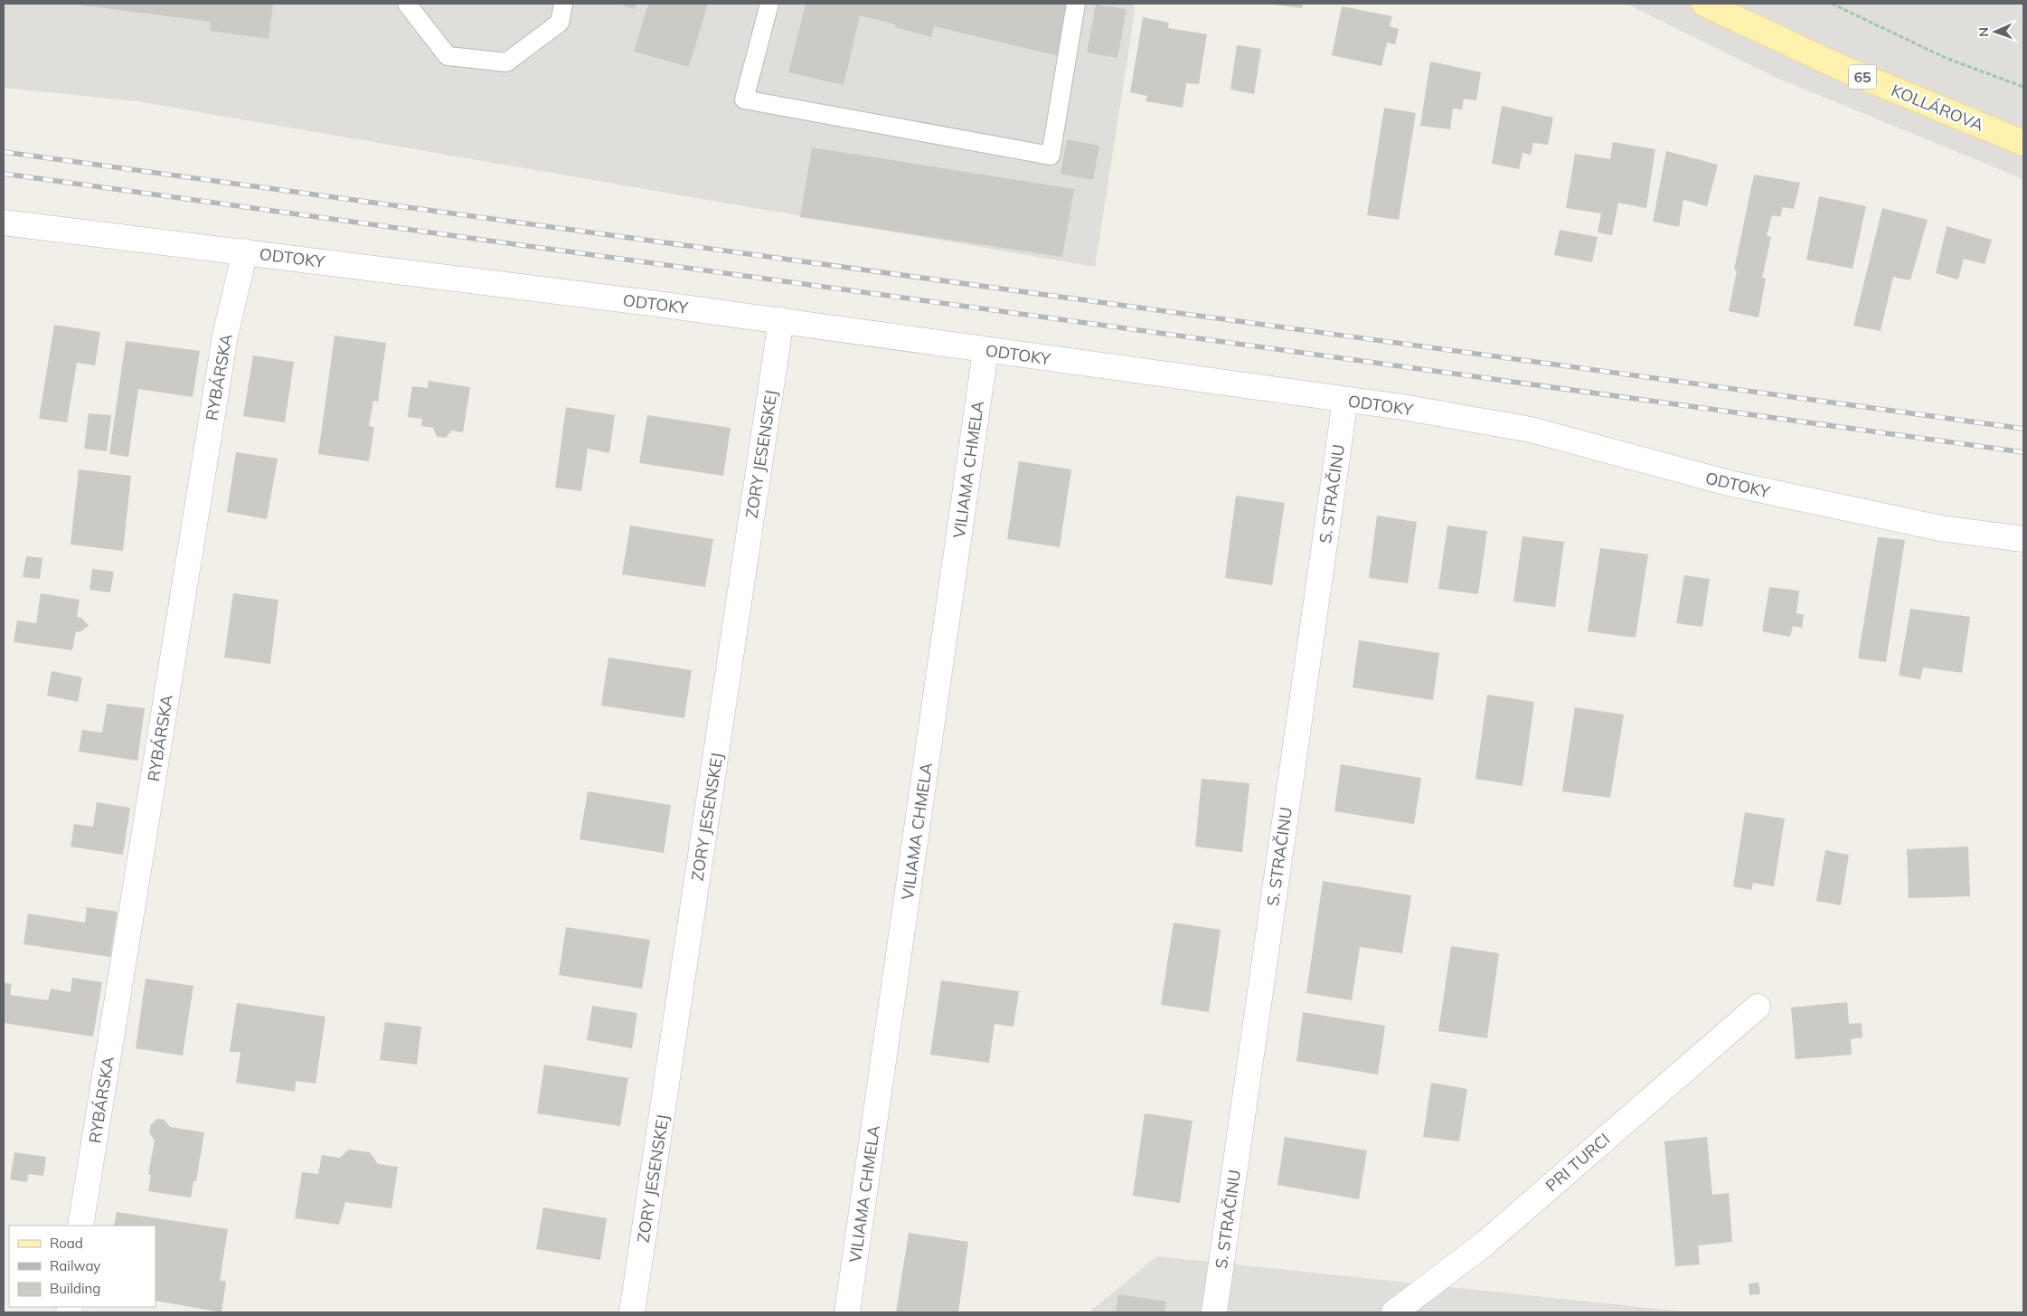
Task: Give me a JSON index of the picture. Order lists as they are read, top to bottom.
{
  "streets": {
    "main road": ["65", "KOLLÁROVA"],
    "street": [
      "ODTOKY",
      "RYBÁRSKA",
      "ZORY JESENSKEJ",
      "VILIAMA CHMELA",
      "S. STRAČINU",
      "PRI TURCI"
    ]
  },
  "crossings": [
    ["ODTOKY", "RYBÁRSKA"],
    ["ODTOKY", "ZORY JESENSKEJ"],
    ["ODTOKY", "VILIAMA CHMELA"],
    ["ODTOKY", "S. STRAČINU"]
  ],
  "legend": ["Road", "Railway", "Building"],
  "north": "left"
}
